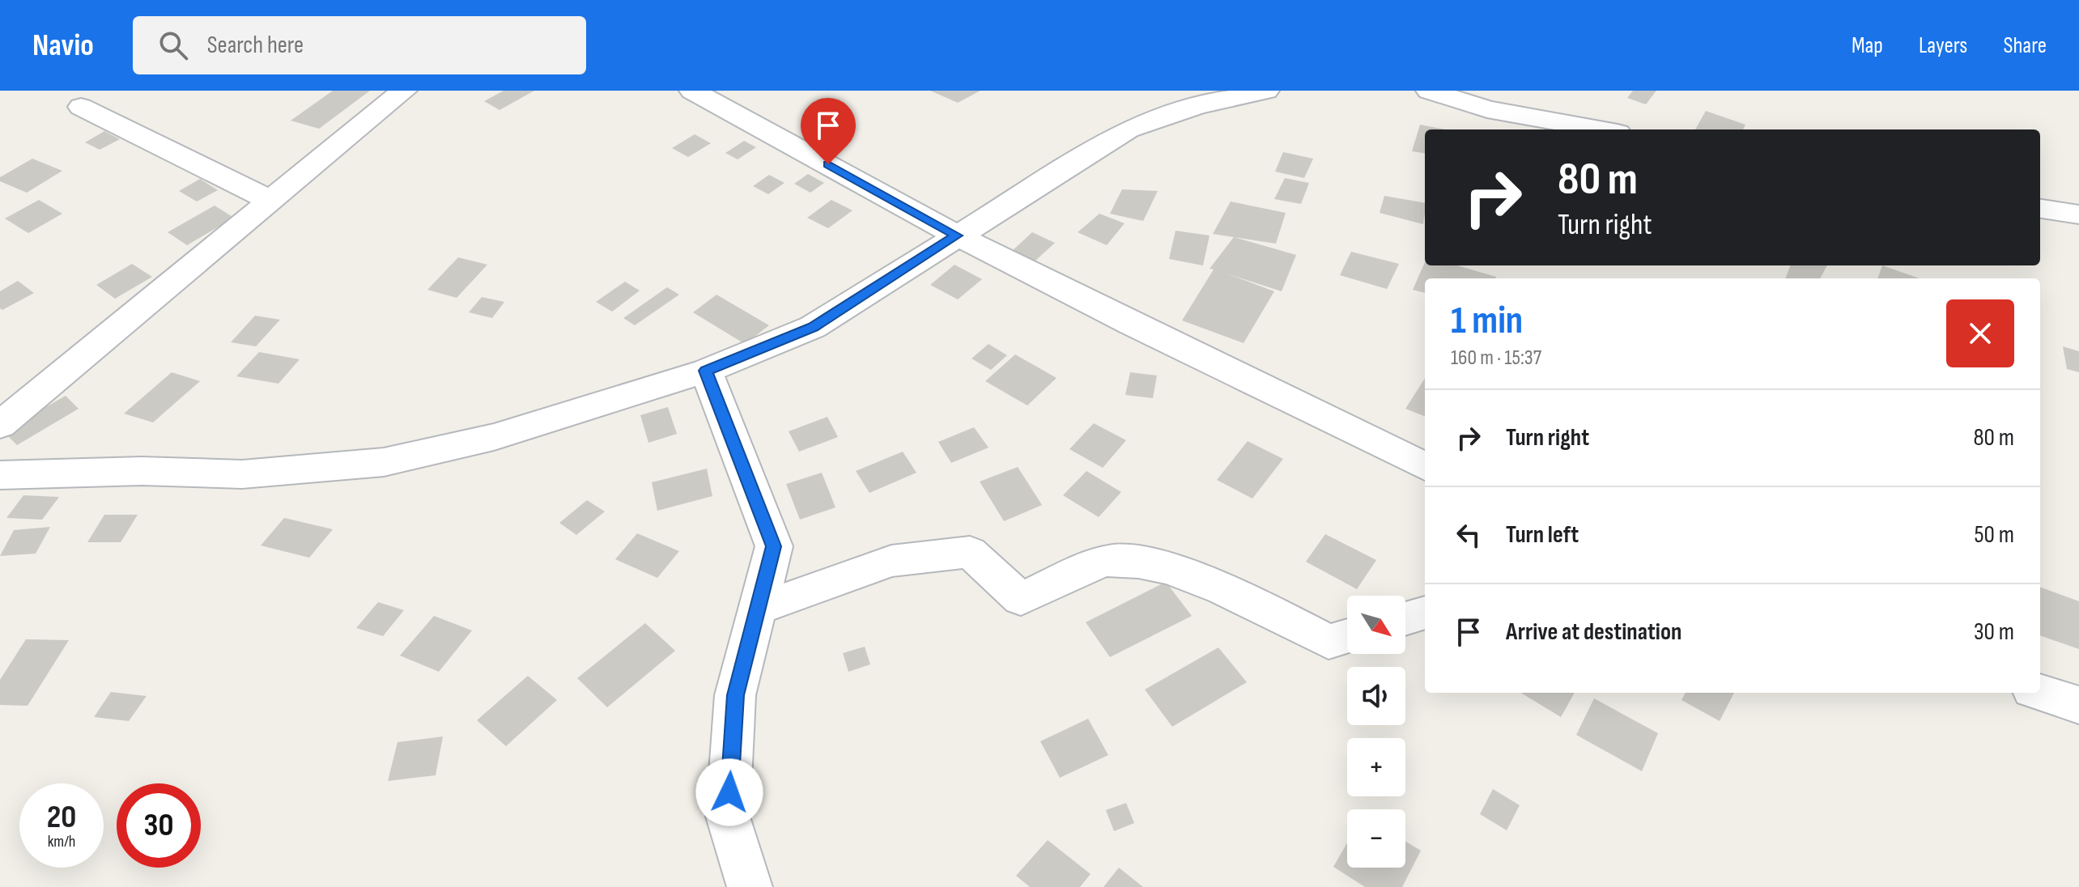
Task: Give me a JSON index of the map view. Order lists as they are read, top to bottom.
{
  "north": "bottom right",
  "page": {
    "header": "Navio",
    "search": "Search here",
    "nav": ["Map", "Layers", "Share"],
    "turn": ["80 m", "Turn right"],
    "heading": ["1 min", "160 m · 15:37"],
    "list": [
      {
        "name": "Turn right",
        "value": "80 m"
      },
      {
        "name": "Turn left",
        "value": "50 m"
      },
      {
        "name": "Arrive at destination",
        "value": "30 m"
      }
    ],
    "map_buttons": ["+", "−"],
    "speed": "20 km/h",
    "limit": "30"
  }
}
